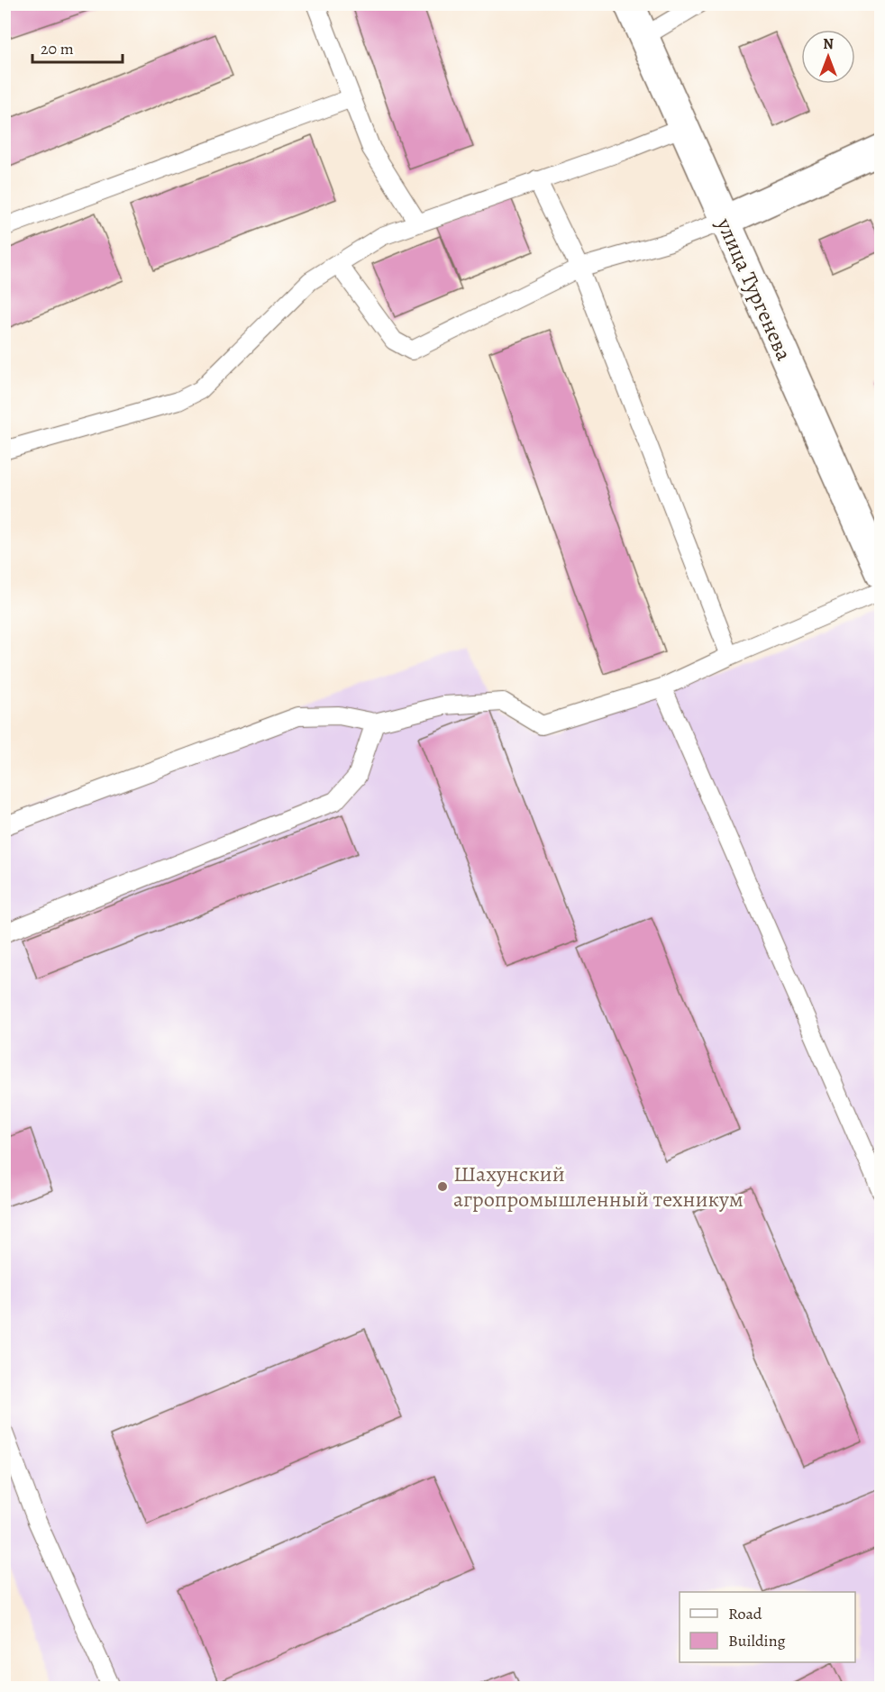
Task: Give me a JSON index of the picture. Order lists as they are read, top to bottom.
{
  "streets": {
    "street": ["улица Тургенева"]
  },
  "places": ["Шахунский агропромышленный техникум"],
  "legend": ["Road", "Building"],
  "scale_bar": "20 m",
  "north": "top"
}
